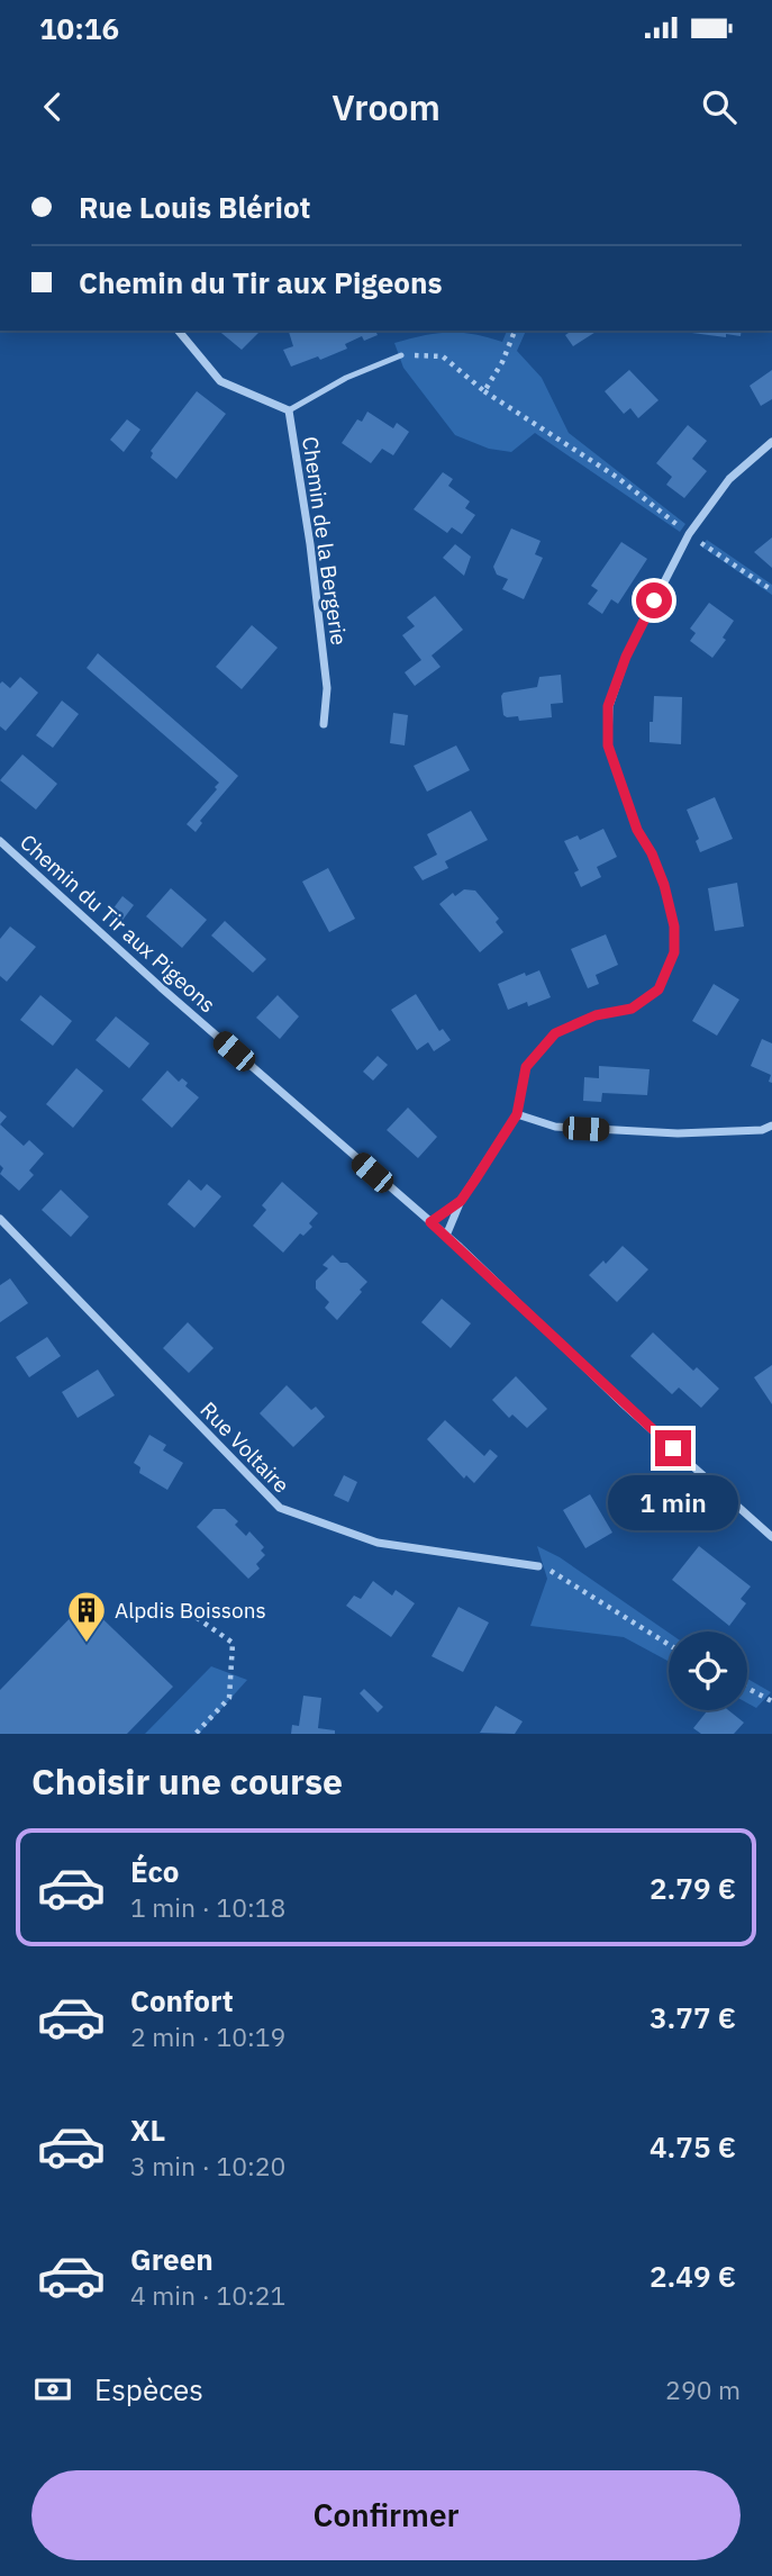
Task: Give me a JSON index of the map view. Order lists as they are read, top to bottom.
{
  "streets": {
    "street": ["Chemin de la Bergerie", "Chemin du Tir aux Pigeons", "Rue Voltaire"]
  },
  "places": {
    "building": ["Alpdis Boissons"]
  },
  "page": {
    "status": "10:16",
    "header": "Vroom",
    "banner": ["Rue Louis Blériot", "Chemin du Tir aux Pigeons"],
    "bubble": "1 min",
    "heading": "Choisir une course",
    "list": [
      {
        "name": "Éco",
        "note": "1 min · 10:18",
        "value": "2.79 €"
      },
      {
        "name": "Confort",
        "note": "2 min · 10:19",
        "value": "3.77 €"
      },
      {
        "name": "XL",
        "note": "3 min · 10:20",
        "value": "4.75 €"
      },
      {
        "name": "Green",
        "note": "4 min · 10:21",
        "value": "2.49 €"
      }
    ],
    "pay": ["Espèces", "290 m"],
    "buttons": "Confirmer"
  }
}
